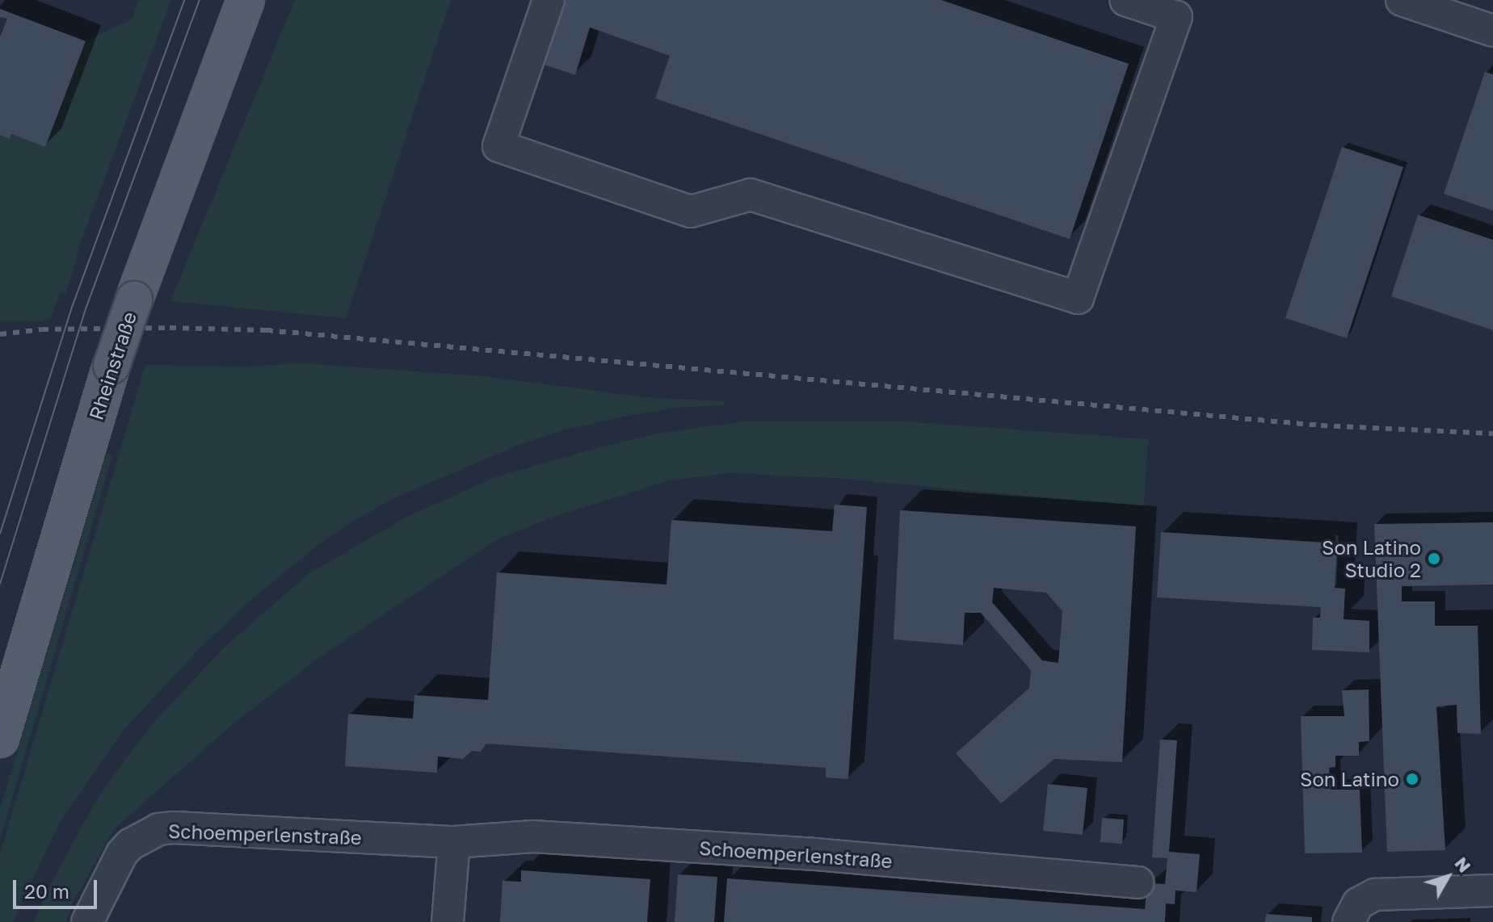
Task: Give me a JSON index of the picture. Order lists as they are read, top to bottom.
{
  "streets": {
    "main road": ["Rheinstraße"],
    "street": ["Schoemperlenstraße"]
  },
  "places": ["Son Latino Studio 2", "Son Latino"],
  "scale_bar": "20 m",
  "north": "top right"
}
